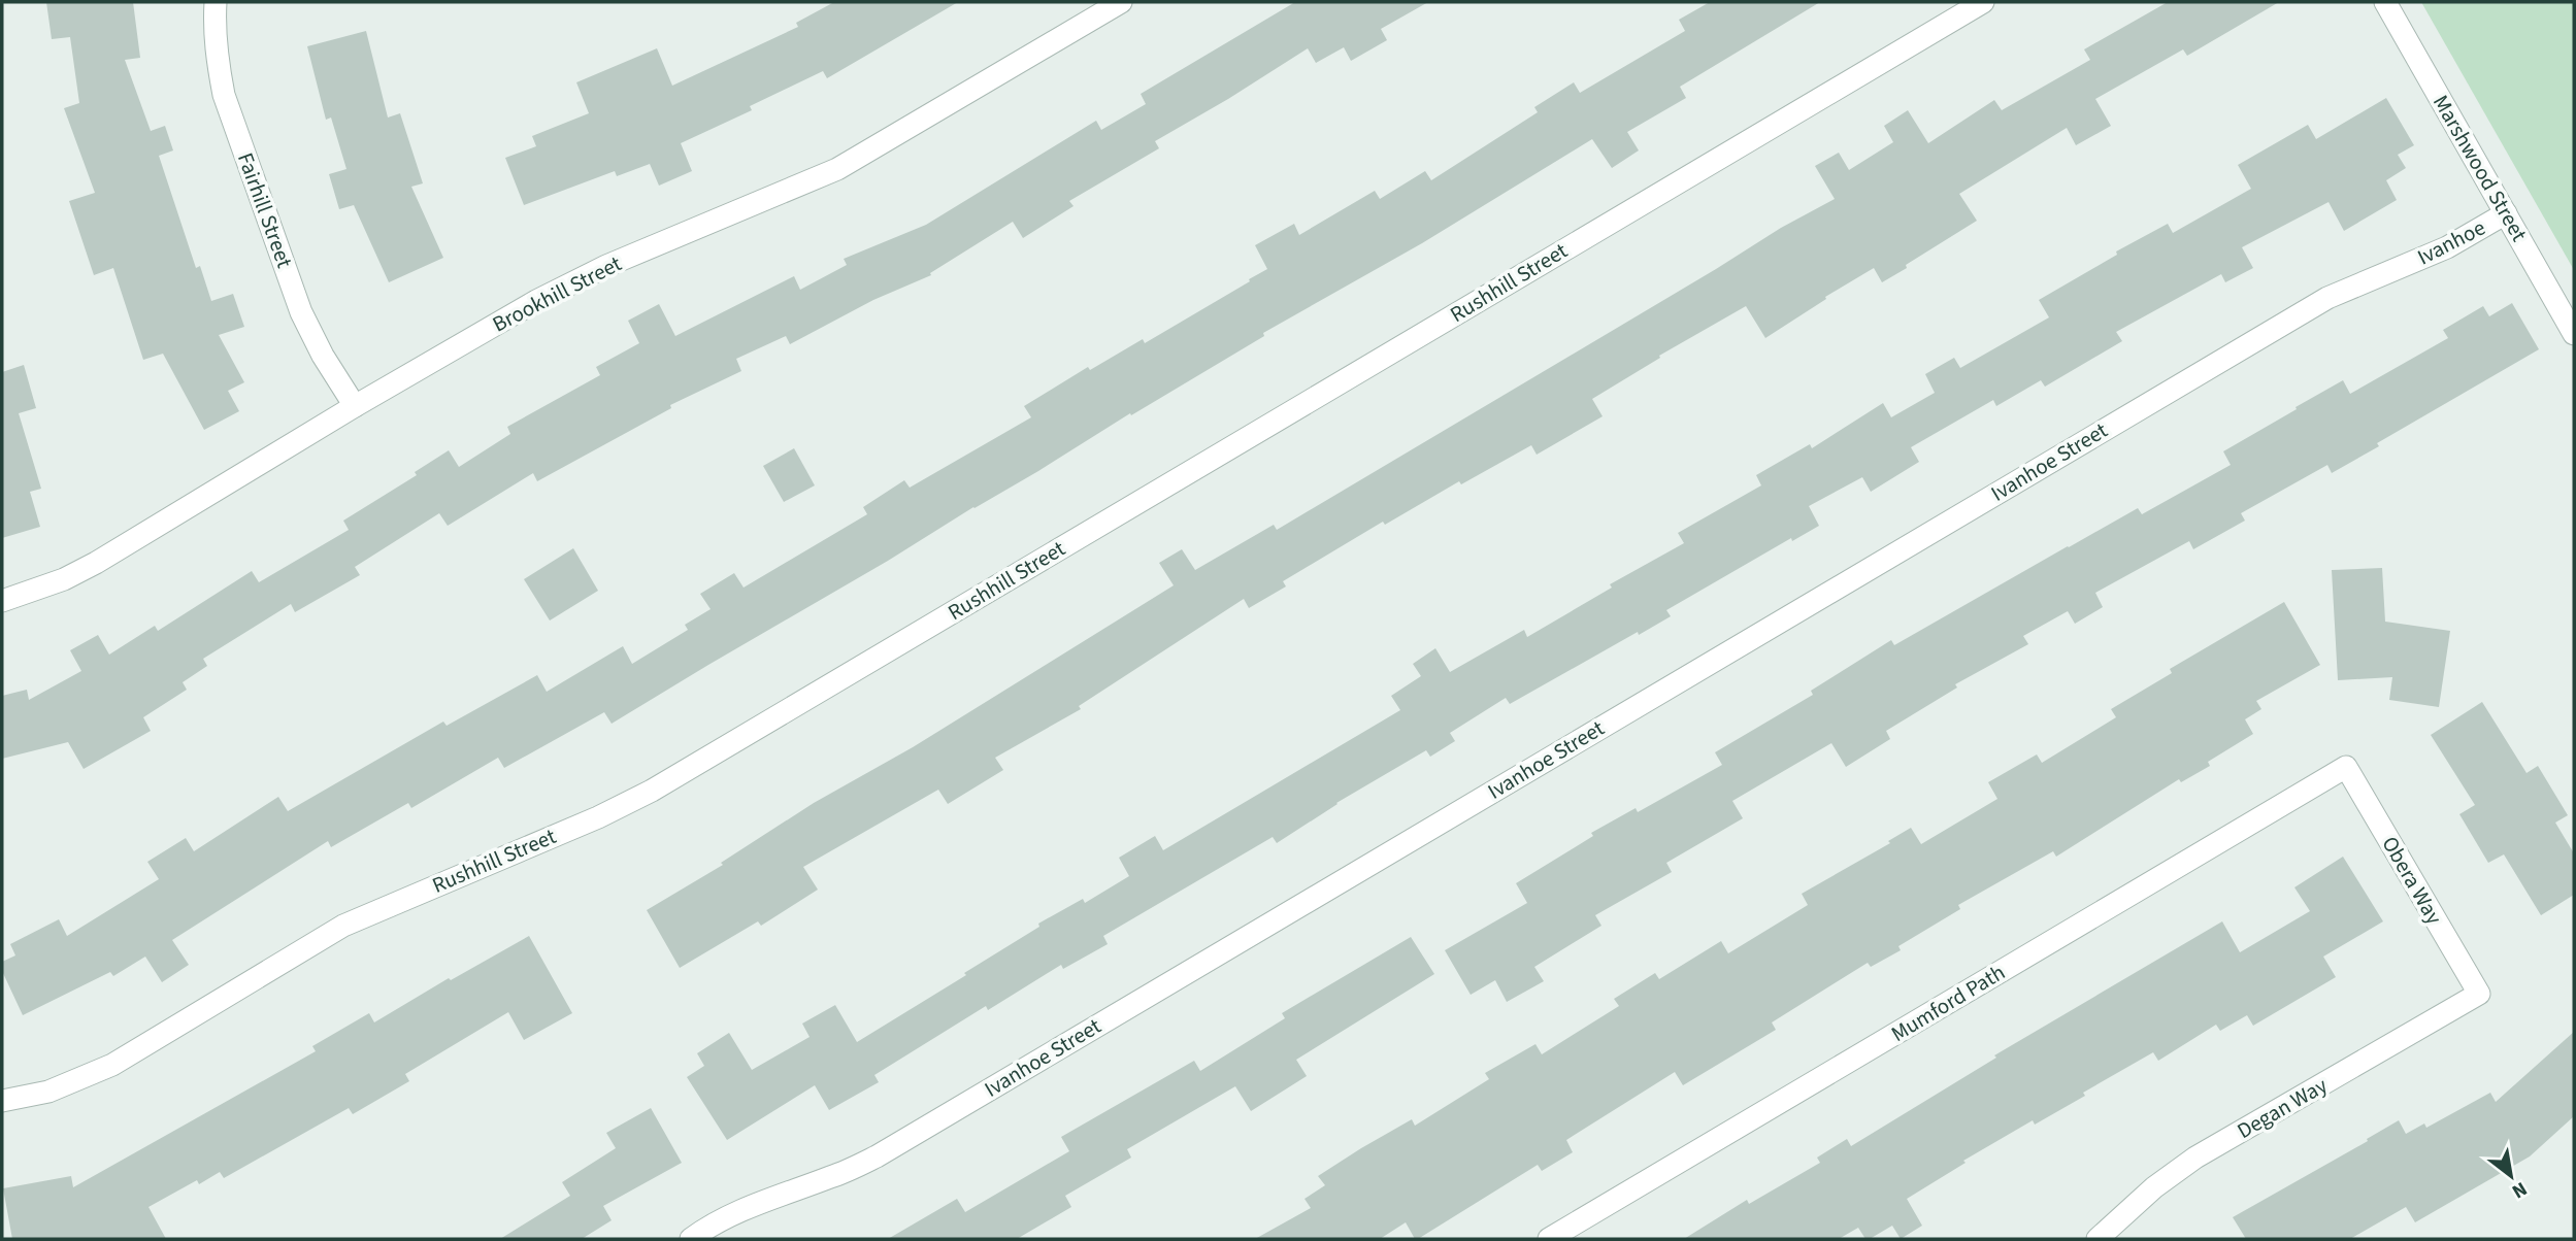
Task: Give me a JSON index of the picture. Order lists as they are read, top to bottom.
{
  "streets": {
    "street": [
      "Marshwood Street",
      "Fairhill Street",
      "Ivanhoe",
      "Rushhill Street",
      "Brookhill Street",
      "Ivanhoe Street",
      "Obera Way",
      "Mumford Path",
      "Degan Way"
    ]
  },
  "crossings": [
    ["Marshwood Street", "Ivanhoe"],
    ["Fairhill Street", "Brookhill Street"],
    ["Ivanhoe", "Ivanhoe Street"],
    ["Obera Way", "Mumford Path"],
    ["Obera Way", "Degan Way"]
  ],
  "north": "bottom right"
}
